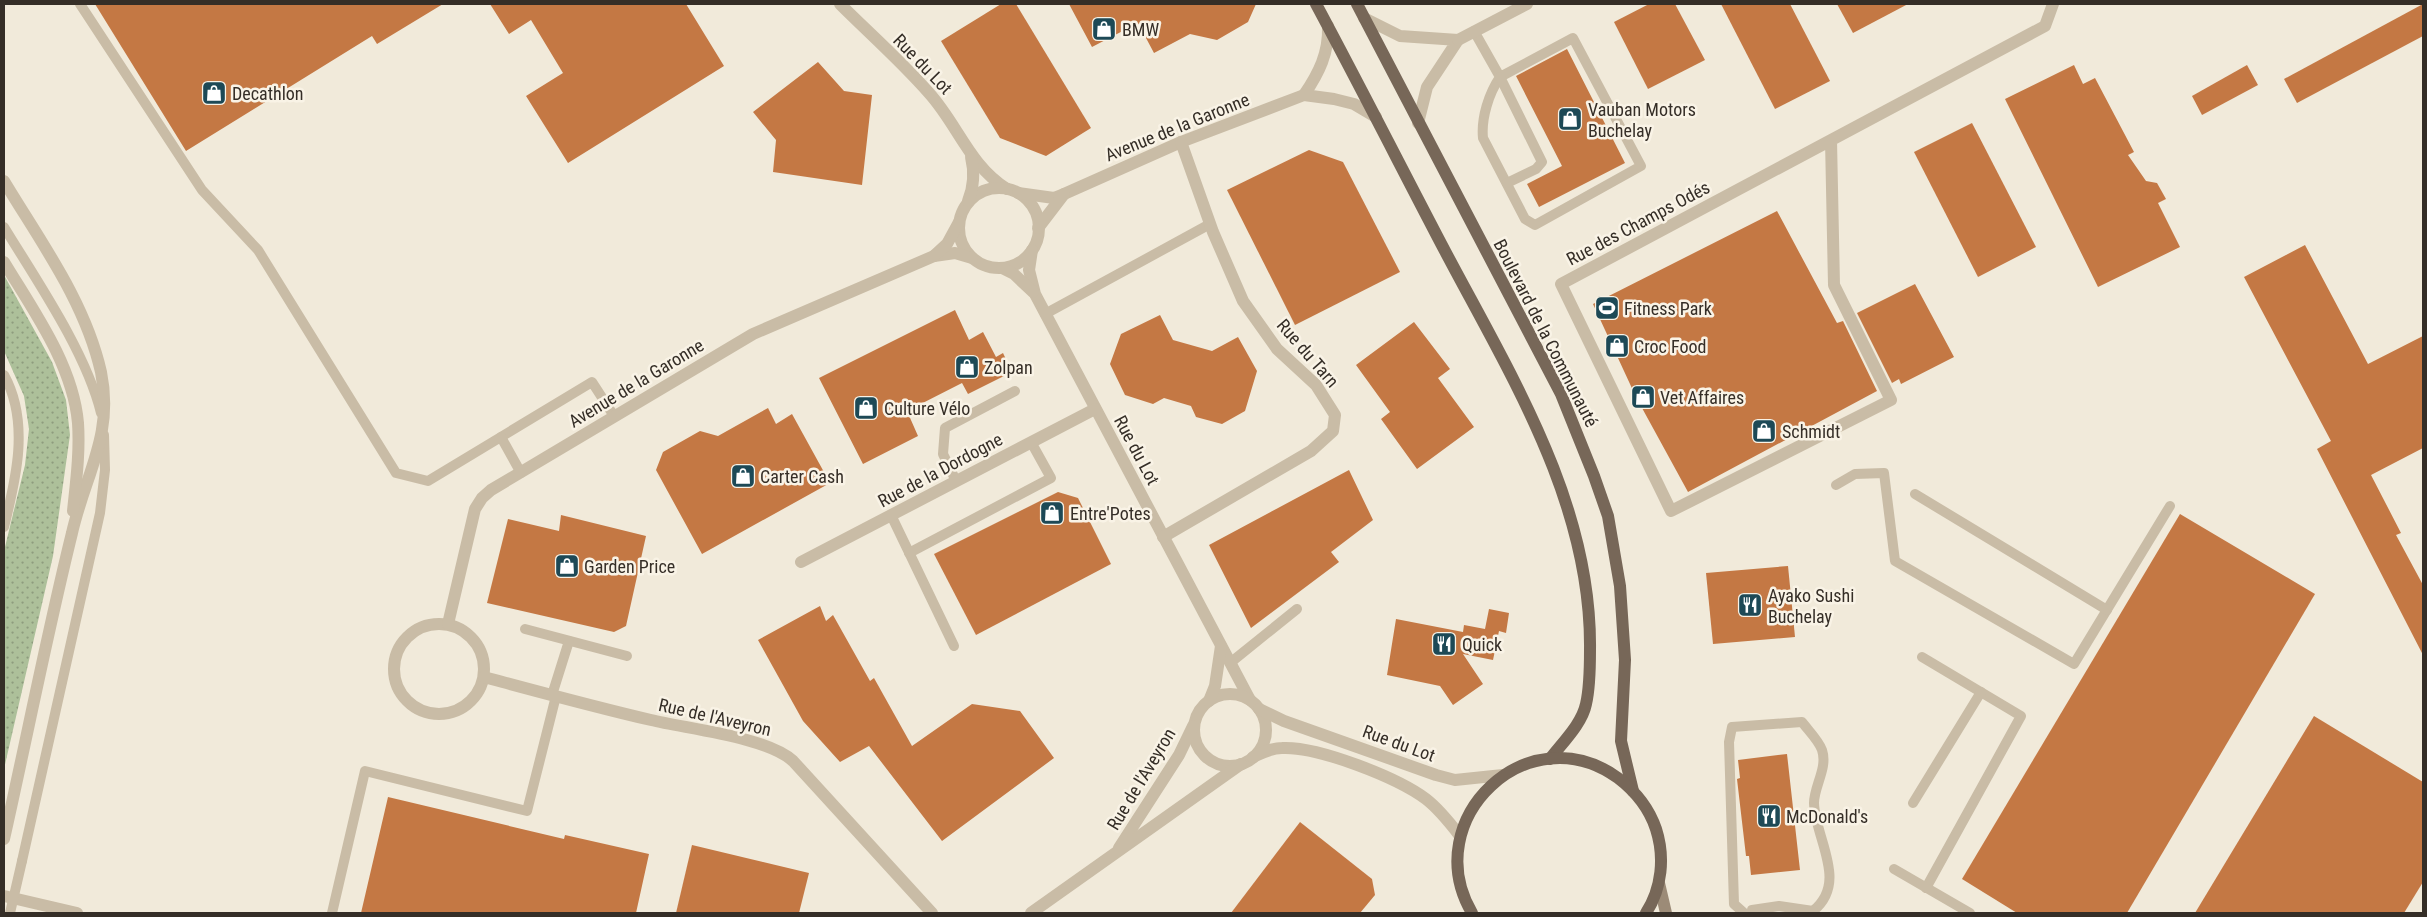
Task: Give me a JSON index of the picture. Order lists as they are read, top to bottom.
{
  "streets": {
    "main road": ["Boulevard de la Communauté"],
    "street": [
      "Rue du Lot",
      "Avenue de la Garonne",
      "Rue des Champs Odés",
      "Rue du Tarn",
      "Rue de la Dordogne",
      "Rue de l'Aveyron"
    ]
  },
  "crossings": [
    ["Rue du Lot", "Rue du Tarn"],
    ["Rue du Lot", "Rue de la Dordogne"],
    ["Rue du Lot", "Rue de l'Aveyron"],
    ["Avenue de la Garonne", "Rue du Tarn"],
    ["Avenue de la Garonne", "Rue de l'Aveyron"]
  ],
  "places": {
    "shop": [
      "BMW",
      "Decathlon",
      "Vauban Motors Buchelay",
      "Croc Food",
      "Zolpan",
      "Vet Affaires",
      "Culture Vélo",
      "Schmidt",
      "Carter Cash",
      "Entre'Potes",
      "Garden Price"
    ],
    "sports": ["Fitness Park"],
    "restaurant": ["Ayako Sushi Buchelay", "Quick", "McDonald's"]
  }
}
